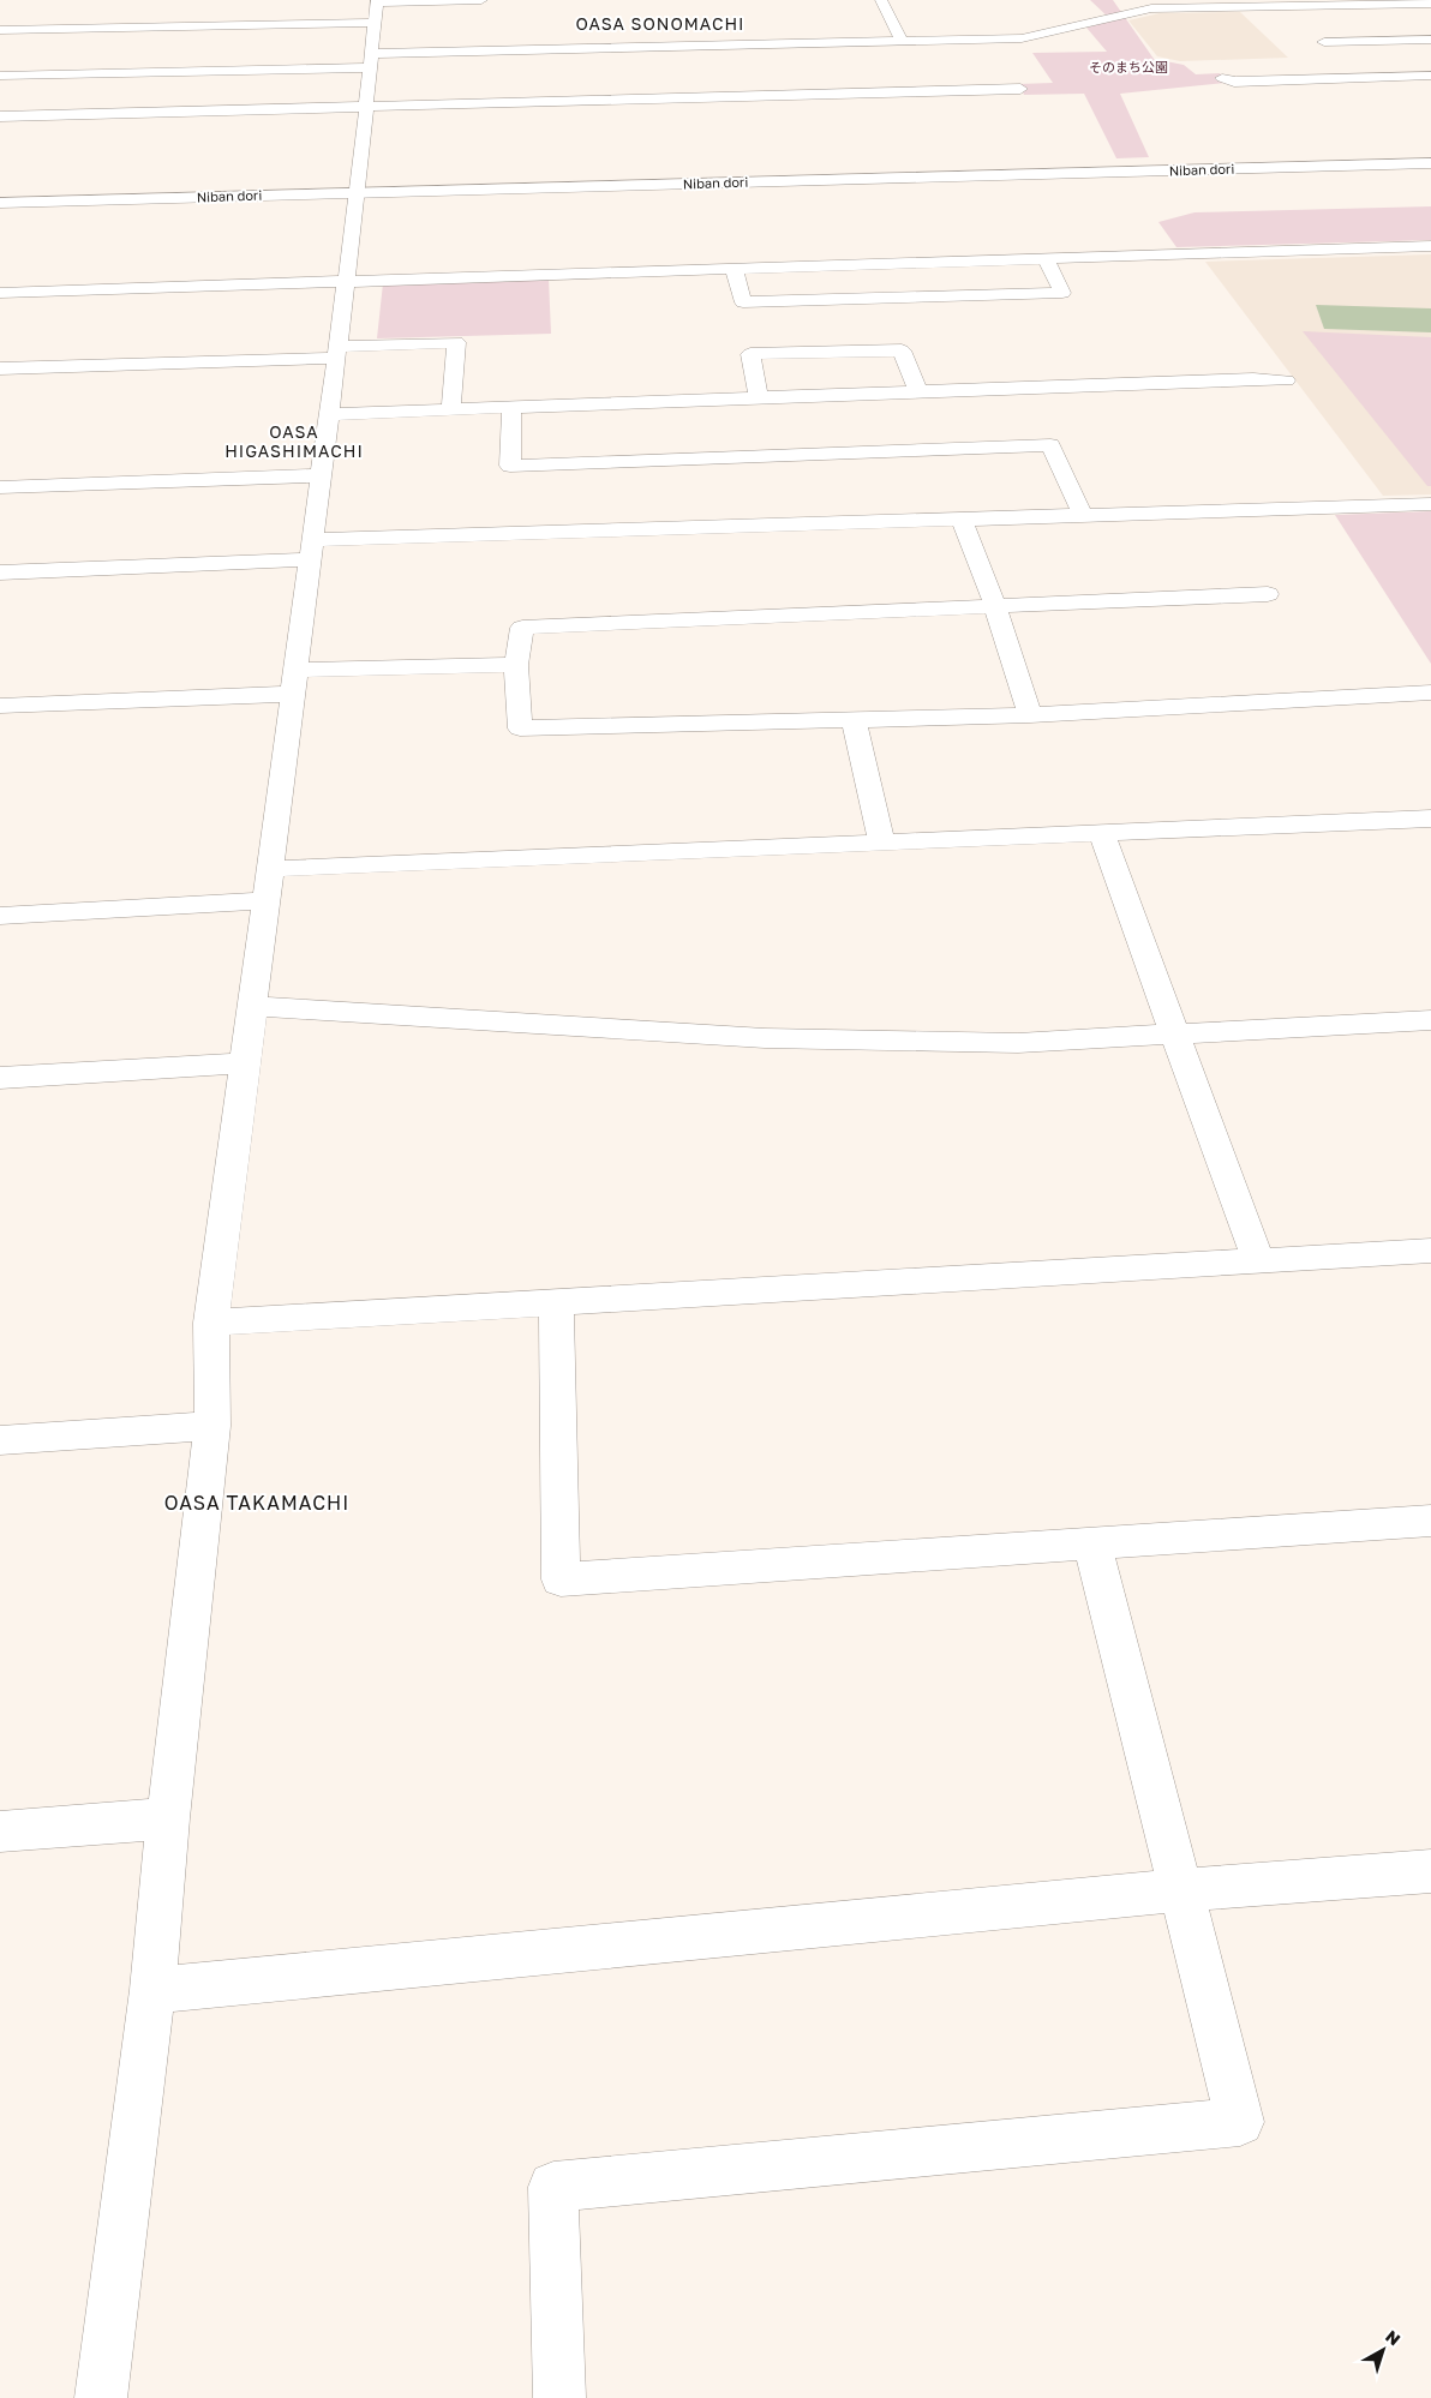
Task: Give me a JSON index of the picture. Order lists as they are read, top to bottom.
{
  "streets": {
    "street": ["Niban dori"]
  },
  "districts": ["OASA SONOMACHI", "OASA HIGASHIMACHI", "OASA TAKAMACHI"],
  "parks": ["そのまち公園"],
  "north": "top right"
}
